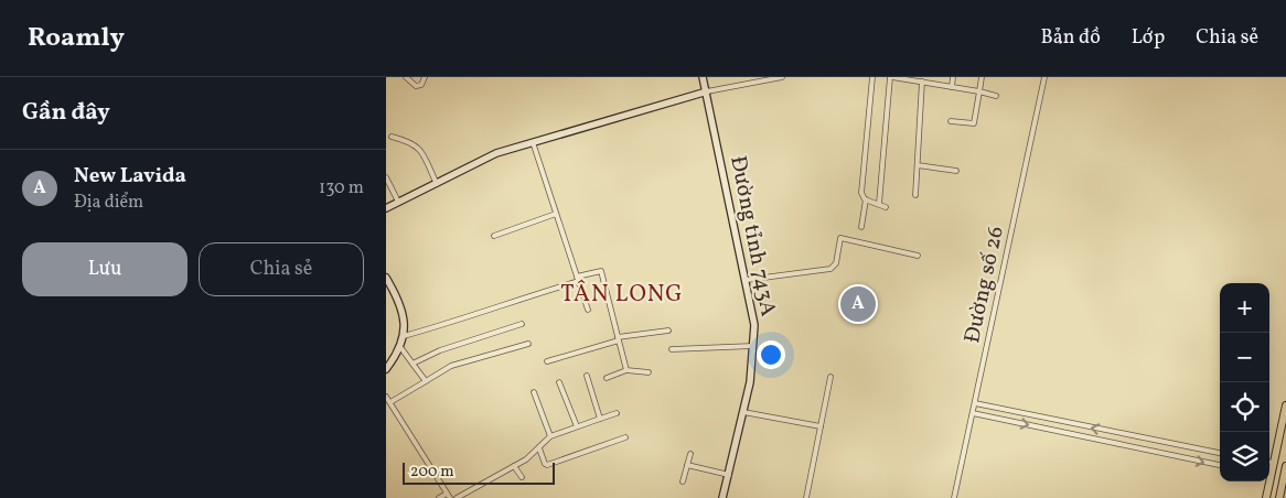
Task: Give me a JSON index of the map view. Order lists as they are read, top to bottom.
{
  "streets": {
    "main road": ["Đường tỉnh 743A"],
    "street": ["Đường số 26"]
  },
  "districts": ["TÂN LONG"],
  "scale_bar": "200 m",
  "page": {
    "header": "Roamly",
    "nav": ["Bản đồ", "Lớp", "Chia sẻ"],
    "heading": "Gần đây",
    "list": [
      {
        "mark": "A",
        "name": "New Lavida",
        "note": "Địa điểm",
        "value": "130 m"
      }
    ],
    "buttons": ["Lưu", "Chia sẻ"],
    "map_buttons": ["+", "−"],
    "pins": "A",
    "scale": "200 m"
  }
}
